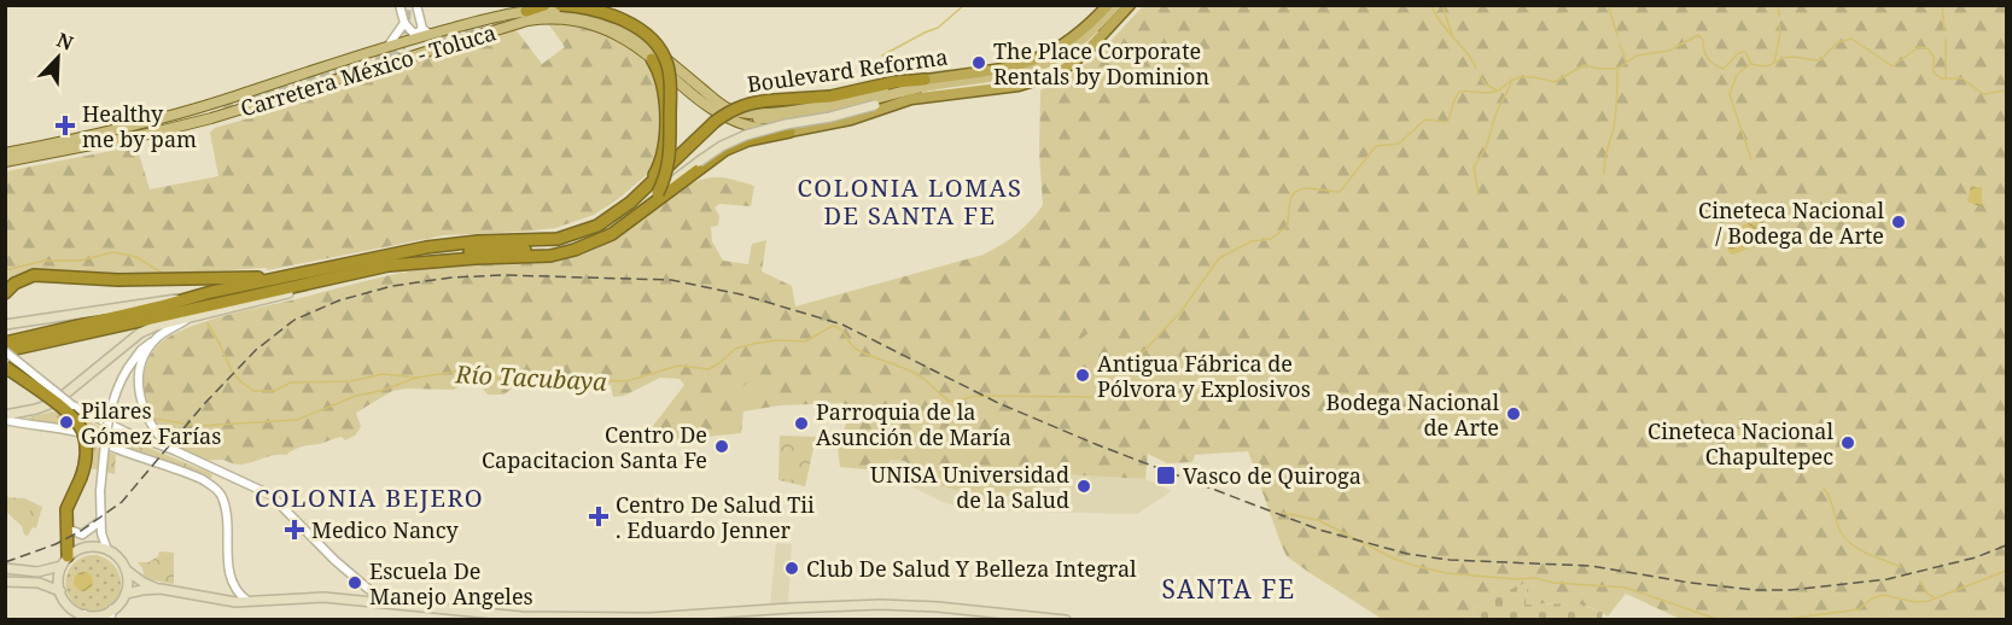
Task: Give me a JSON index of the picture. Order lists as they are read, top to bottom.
{
  "streets": {
    "highway": ["Boulevard Reforma"],
    "main road": ["Carretera México - Toluca"]
  },
  "crossings": [
    ["Carretera México - Toluca", "Boulevard Reforma"]
  ],
  "districts": ["COLONIA LOMAS DE SANTA FE", "COLONIA BEJERO", "SANTA FE"],
  "water": ["Río Tacubaya"],
  "places": {
    "other": [
      "The Place Corporate Rentals by Dominion",
      "Cineteca Nacional / Bodega de Arte",
      "Antigua Fábrica de Pólvora y Explosivos",
      "Bodega Nacional de Arte",
      "Pilares Gómez Farías",
      "Parroquia de la Asunción de María",
      "Cineteca Nacional Chapultepec",
      "Centro De Capacitacion Santa Fe",
      "UNISA Universidad de la Salud",
      "Club De Salud Y Belleza Integral",
      "Escuela De Manejo Angeles"
    ],
    "health": ["Healthy me by pam", "Centro De Salud Tii . Eduardo Jenner", "Medico Nancy"],
    "transit": ["Vasco de Quiroga"]
  },
  "north": "top right"
}
